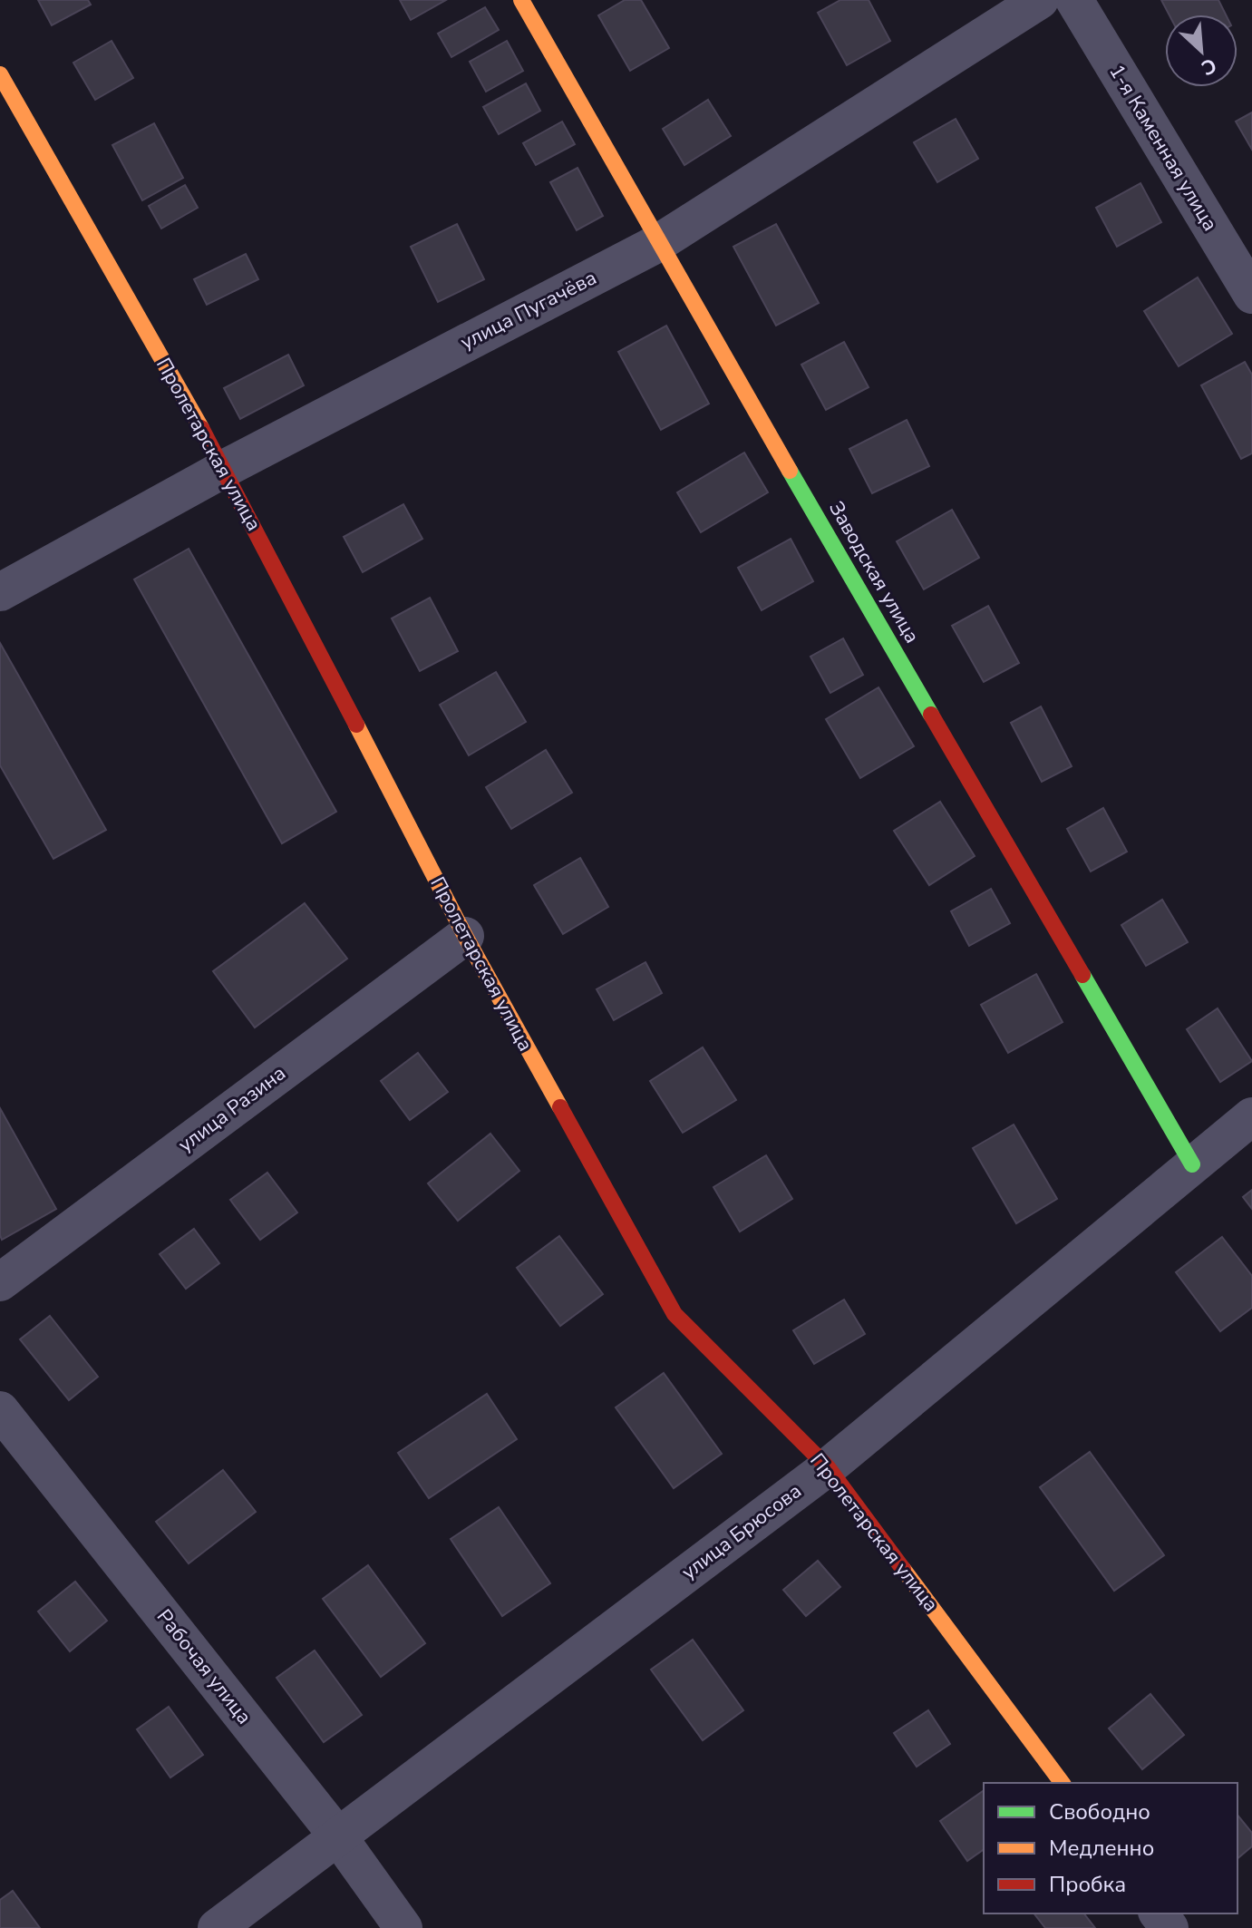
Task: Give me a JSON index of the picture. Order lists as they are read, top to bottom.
{
  "streets": {
    "street": [
      "1-я Каменная улица",
      "улица Пугачёва",
      "Пролетарская улица",
      "Заводская улица",
      "улица Разина",
      "улица Брюсова",
      "Рабочая улица"
    ]
  },
  "crossings": [
    ["улица Пугачёва", "Пролетарская улица"],
    ["улица Пугачёва", "Заводская улица"],
    ["Пролетарская улица", "улица Разина"],
    ["Пролетарская улица", "улица Брюсова"],
    ["Заводская улица", "улица Брюсова"],
    ["улица Брюсова", "Рабочая улица"]
  ],
  "legend": ["Свободно", "Медленно", "Пробка"],
  "north": "bottom right"
}
